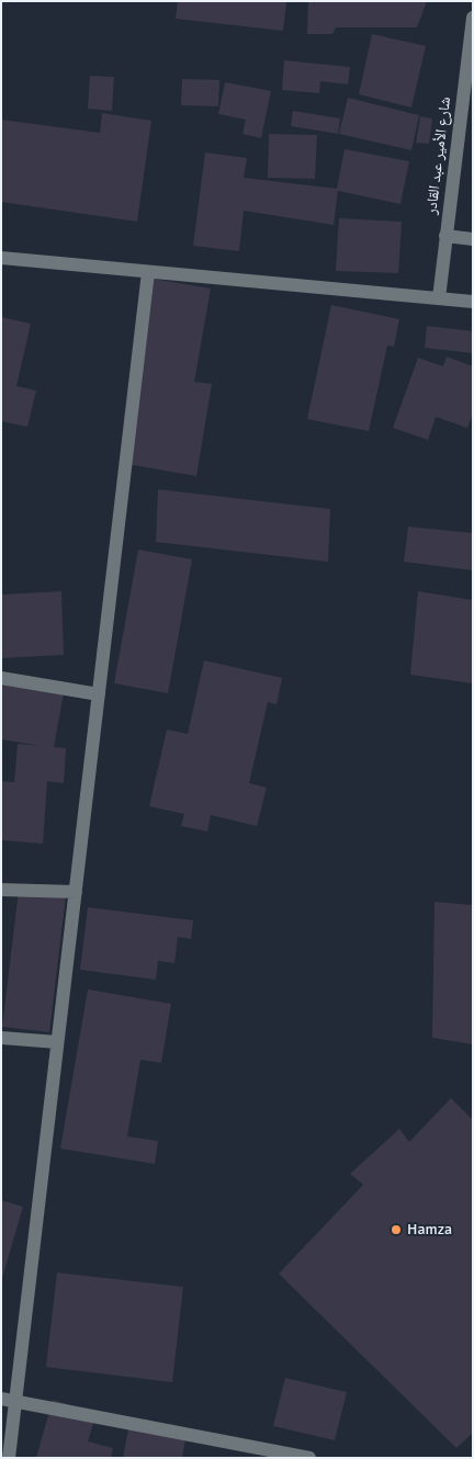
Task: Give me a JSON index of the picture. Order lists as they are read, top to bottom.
{
  "streets": {
    "street": ["شارع الأمير عبد القادر"]
  },
  "places": ["Hamza"]
}
